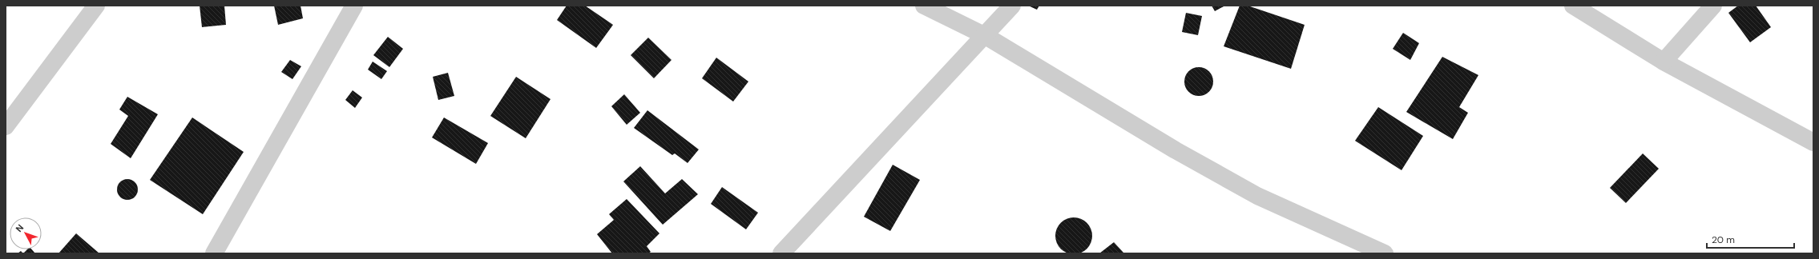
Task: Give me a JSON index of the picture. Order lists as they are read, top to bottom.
{
  "scale_bar": "20 m",
  "north": "top left"
}
